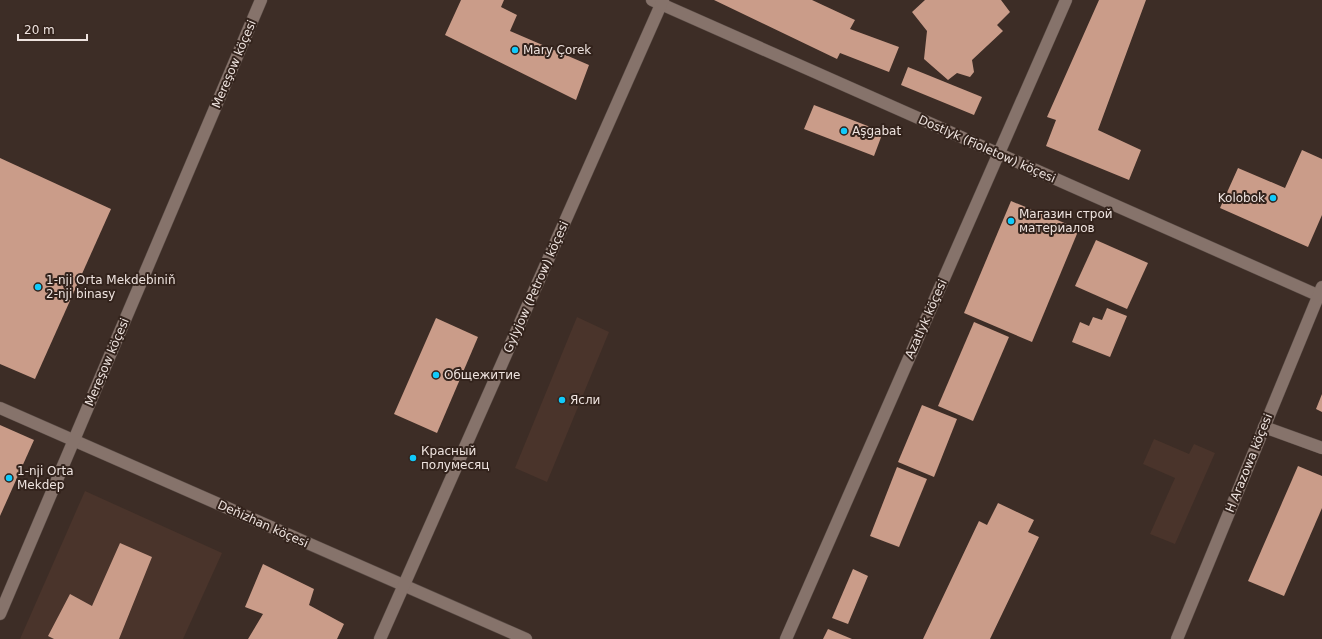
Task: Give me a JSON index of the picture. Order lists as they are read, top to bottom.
{
  "streets": {
    "street": [
      "Mereşow köçesi",
      "Dostlyk (Fioletow) köçesi",
      "Gylyjow (Petrow) köçesi",
      "Azatlyk köçesi",
      "H Arazowa köçesi",
      "Deňizhan köçesi"
    ]
  },
  "crossings": [
    ["Mereşow köçesi", "Deňizhan köçesi"],
    ["Dostlyk (Fioletow) köçesi", "Gylyjow (Petrow) köçesi"],
    ["Dostlyk (Fioletow) köçesi", "Azatlyk köçesi"],
    ["Dostlyk (Fioletow) köçesi", "H Arazowa köçesi"],
    ["Gylyjow (Petrow) köçesi", "Deňizhan köçesi"]
  ],
  "places": [
    "Mary Çorek",
    "Aşgabat",
    "Kolobok",
    "Магазин строй материалов",
    "1-nji Orta Mekdebiniň 2-nji binasy",
    "Общежитие",
    "Ясли",
    "Красный полумесяц",
    "1-nji Orta Mekdep"
  ],
  "scale_bar": "20 m"
}
